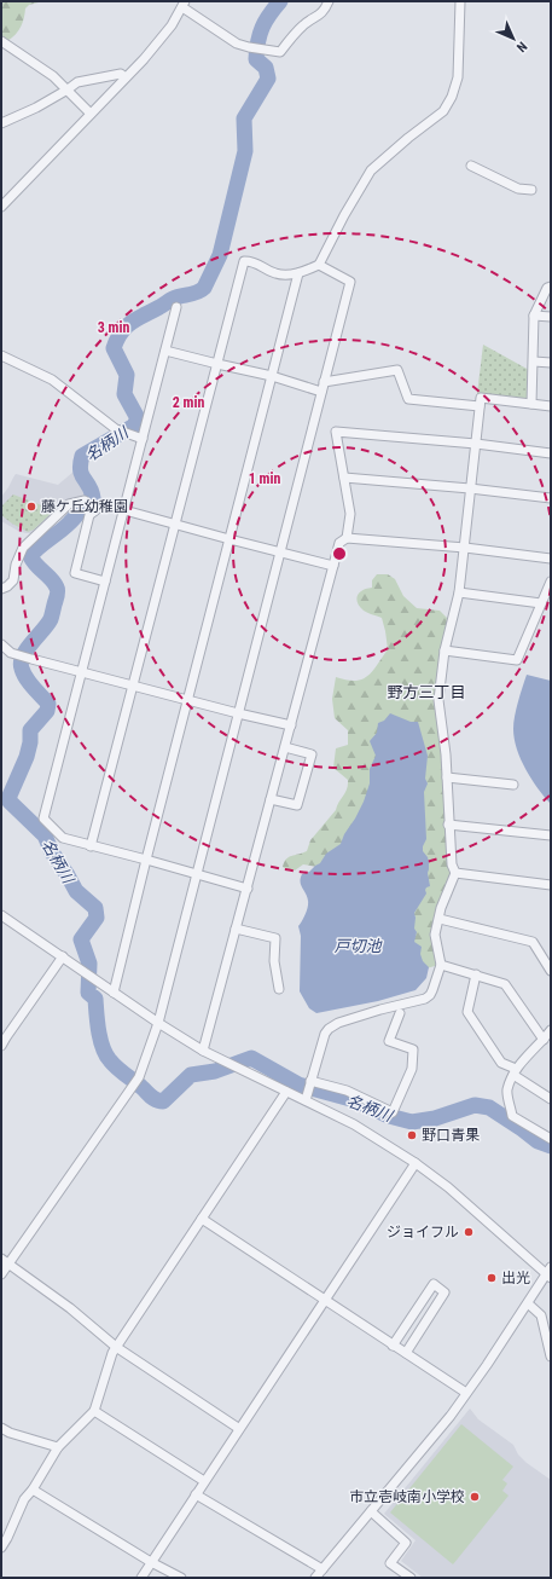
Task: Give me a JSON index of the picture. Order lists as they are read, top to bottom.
{
  "districts": ["野方三丁目"],
  "water": ["名柄川", "戸切池"],
  "places": [
    "藤ケ丘幼稚園",
    "野口青果",
    "ジョイフル",
    "出光",
    "市立壱岐南小学校"
  ],
  "north": "bottom right",
  "rings": ["3 min", "2 min", "1 min"]
}
